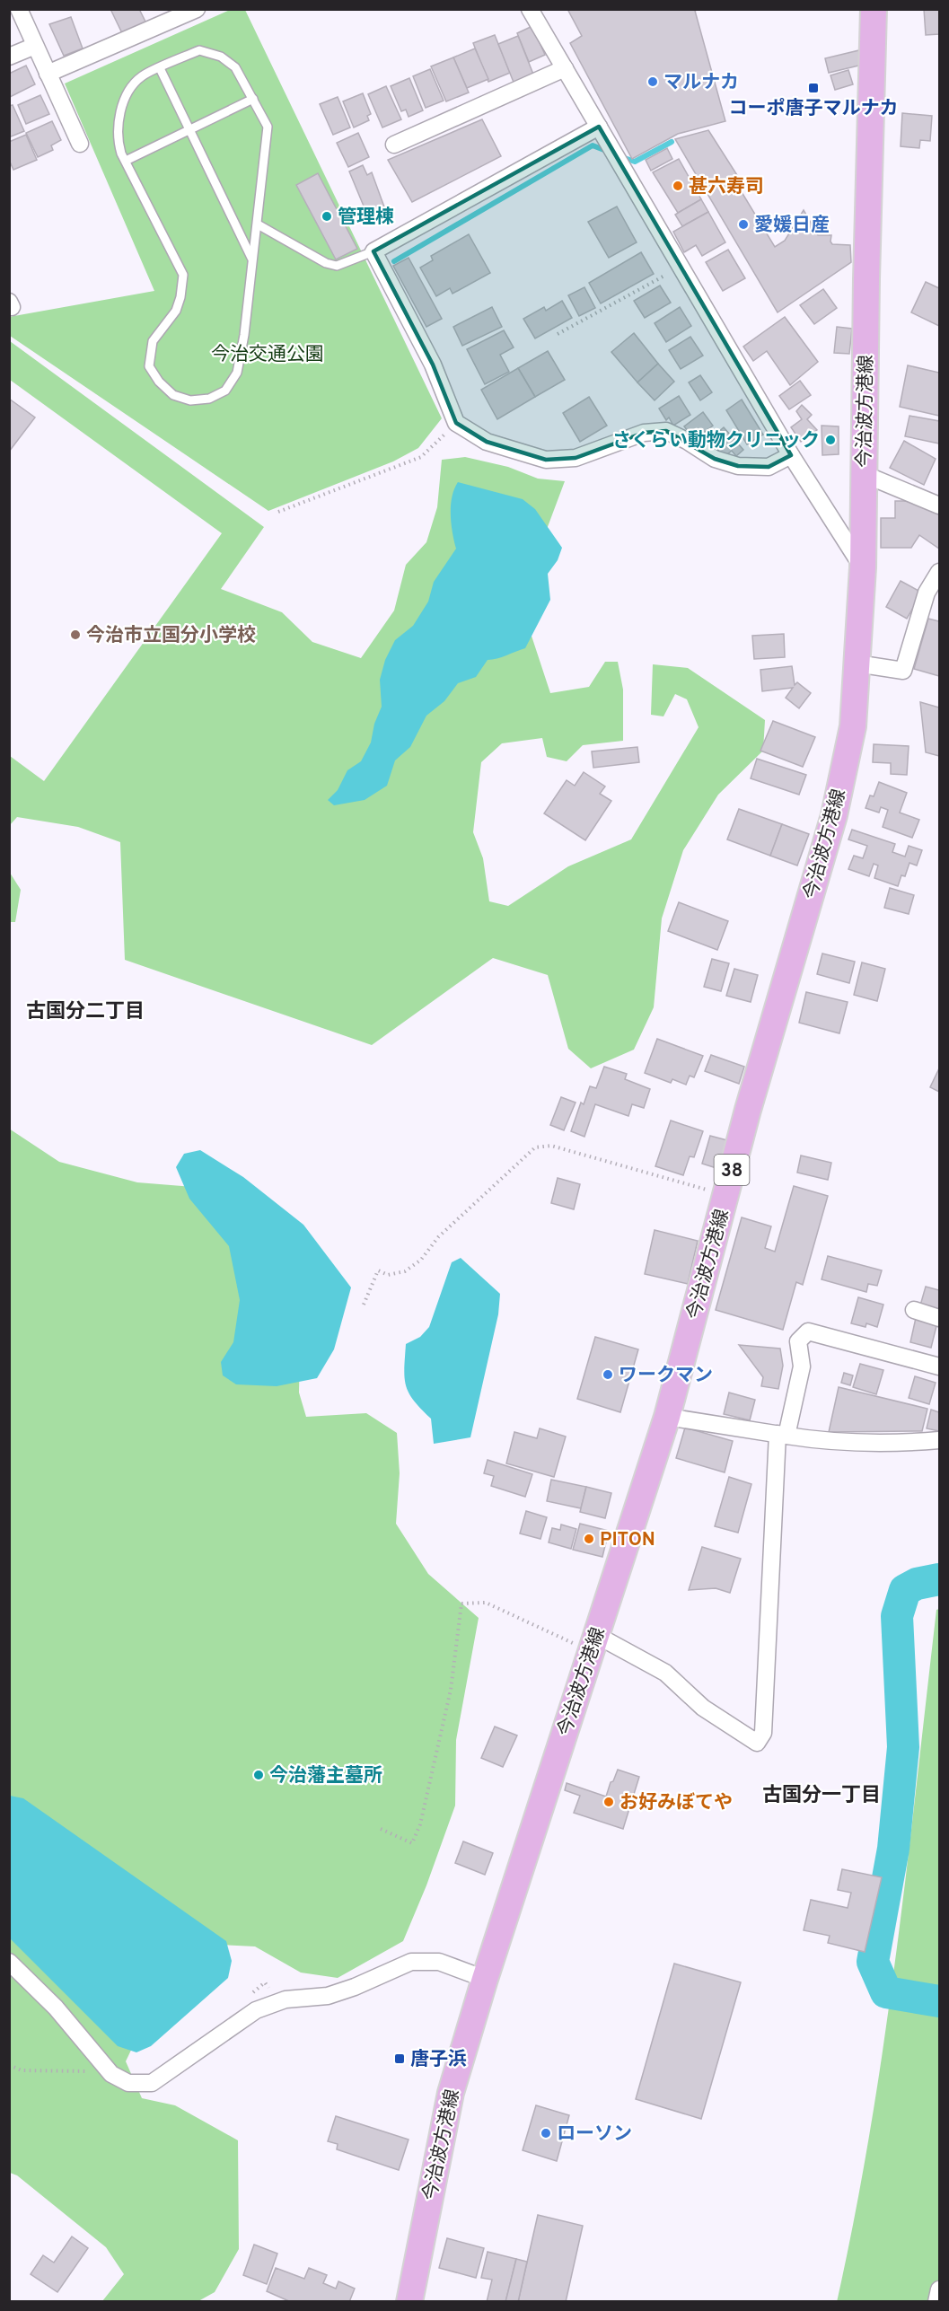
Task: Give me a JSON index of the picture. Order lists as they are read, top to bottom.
{
  "streets": {
    "main road": ["今治波方港線", "38"]
  },
  "districts": ["古国分二丁目", "古国分一丁目"],
  "parks": ["今治交通公園"],
  "places": {
    "other": [
      "マルナカ",
      "甚六寿司",
      "管理棟",
      "愛媛日産",
      "さくらい動物クリニック",
      "今治市立国分小学校",
      "ワークマン",
      "PITON",
      "今治藩主墓所",
      "お好みぼてや",
      "ローソン"
    ],
    "transit": ["コーポ唐子マルナカ", "唐子浜"]
  }
}
